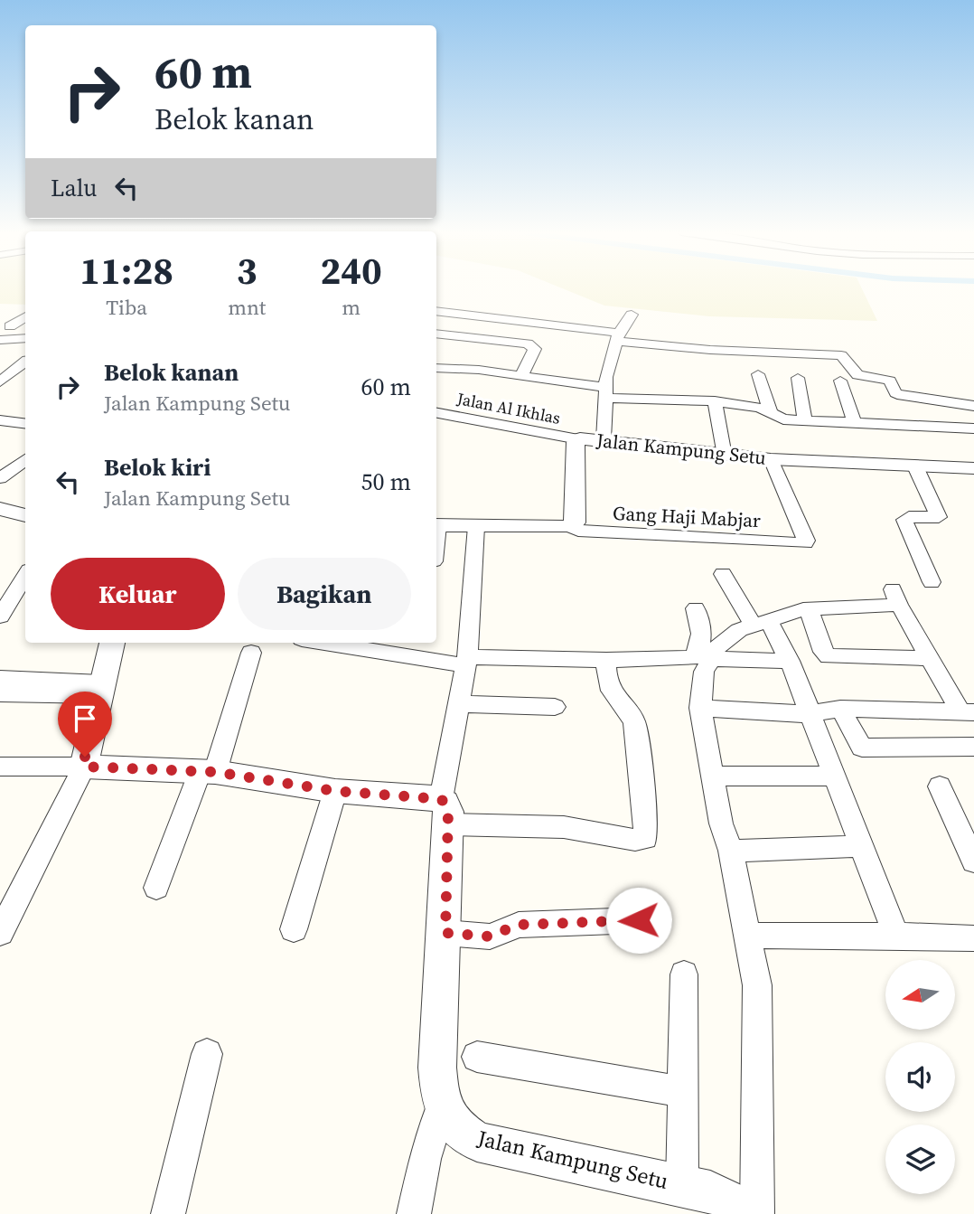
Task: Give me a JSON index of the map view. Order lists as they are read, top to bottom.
{
  "streets": {
    "street": ["Jalan Al Ikhlas", "Jalan Kampung Setu", "Gang Haji Mabjar"]
  },
  "crossings": [
    ["Jalan Al Ikhlas", "Jalan Kampung Setu"],
    ["Jalan Kampung Setu", "Gang Haji Mabjar"]
  ],
  "north": "left",
  "page": {
    "turn": ["60 m", "Belok kanan"],
    "then": "Lalu",
    "eta": [
      "11:28",
      "Tiba",
      "3",
      "mnt",
      "240",
      "m"
    ],
    "list": [
      {
        "name": "Belok kanan",
        "note": "Jalan Kampung Setu",
        "value": "60 m"
      },
      {
        "name": "Belok kiri",
        "note": "Jalan Kampung Setu",
        "value": "50 m"
      }
    ],
    "buttons": ["Keluar", "Bagikan"]
  }
}
